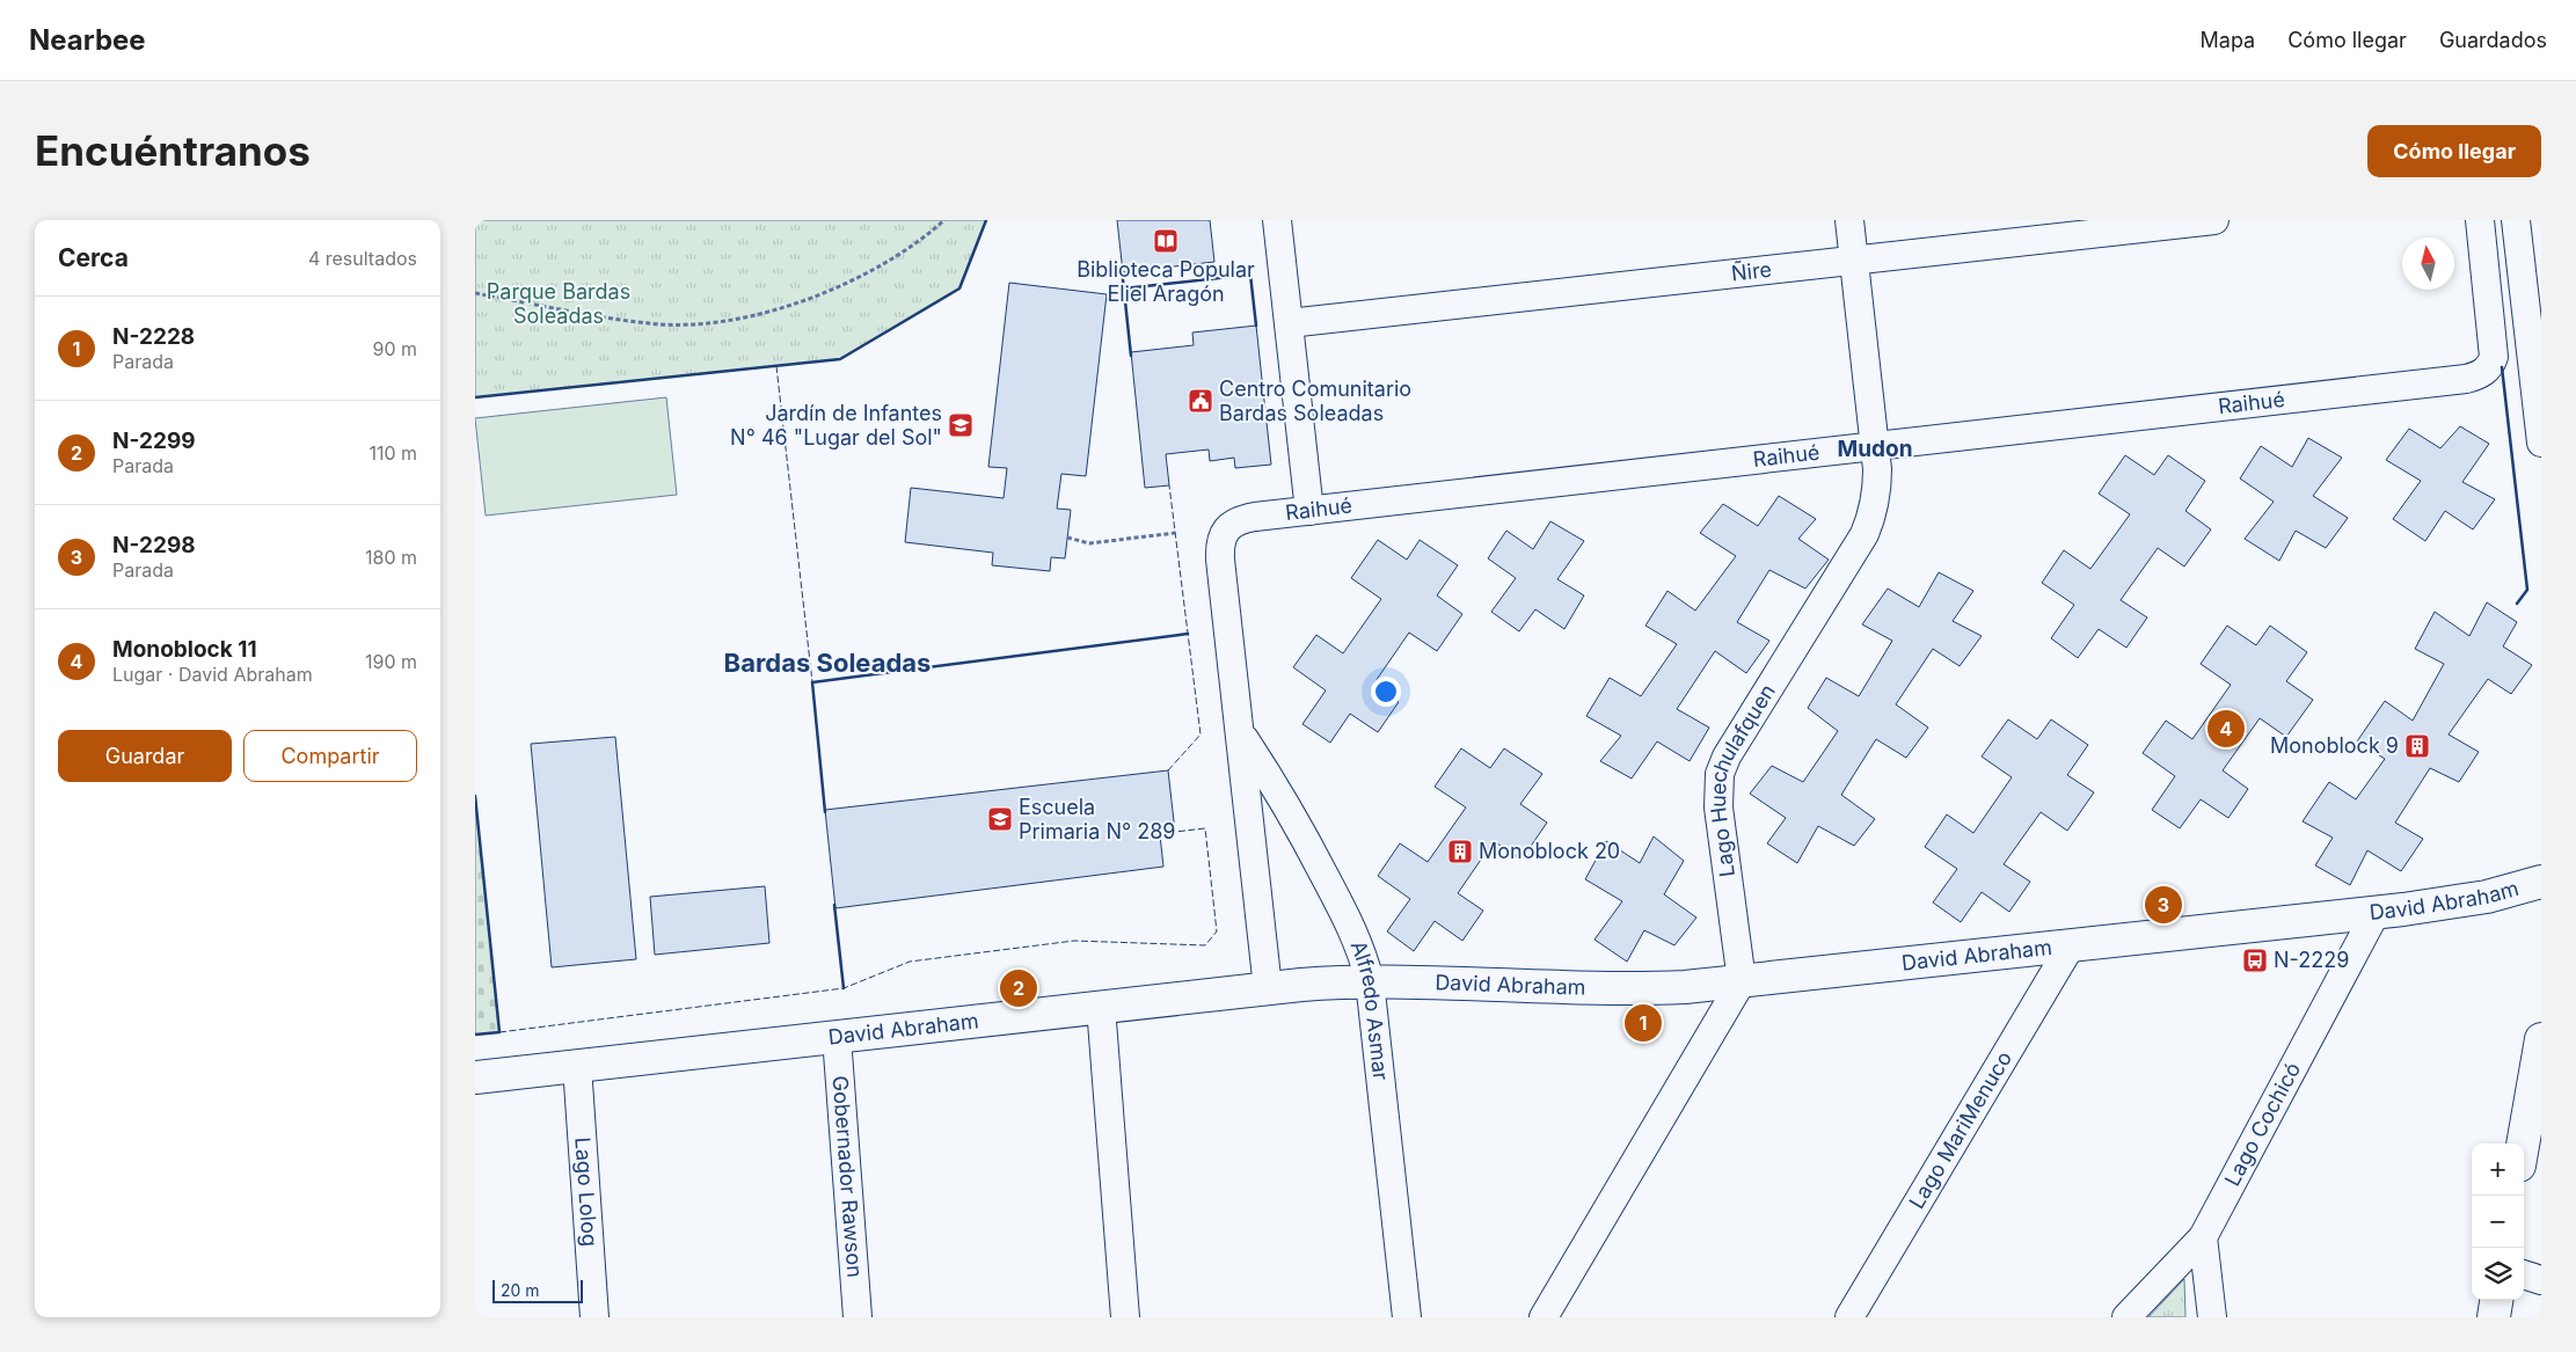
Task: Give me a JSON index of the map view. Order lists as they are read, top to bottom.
{
  "streets": {
    "main road": ["David Abraham"],
    "street": [
      "Ñire",
      "Raihué",
      "Lago Huechulafquen",
      "Alfredo Asmar",
      "Lago Cochicó",
      "Lago MariMenuco",
      "Gobernador Rawson",
      "Lago Lolog"
    ]
  },
  "crossings": [
    ["Ñire", "Lago Huechulafquen"],
    ["Raihué", "Lago Huechulafquen"],
    ["Raihué", "Alfredo Asmar"],
    ["Lago Huechulafquen", "David Abraham"],
    ["David Abraham", "Alfredo Asmar"],
    ["David Abraham", "Lago Cochicó"],
    ["David Abraham", "Lago MariMenuco"],
    ["David Abraham", "Gobernador Rawson"],
    ["David Abraham", "Lago Lolog"]
  ],
  "districts": ["Mudon", "Bardas Soleadas"],
  "parks": ["Parque Bardas Soleadas"],
  "places": {
    "library": ["Biblioteca Popular Eliel Aragón"],
    "public building": ["Centro Comunitario Bardas Soleadas"],
    "school or university": ["Jardín de Infantes N° 46 \"Lugar del Sol\"", "Escuela Primaria N° 289"],
    "building": ["Monoblock 9", "Monoblock 20"],
    "bus stop": ["N-2229"]
  },
  "scale_bar": "20 m",
  "north": "top",
  "page": {
    "header": "Nearbee",
    "nav": ["Mapa", "Cómo llegar", "Guardados"],
    "buttons": [
      "Cómo llegar",
      ["Guardar", "Compartir"]
    ],
    "title": "Encuéntranos",
    "heading": ["Cerca", "4 resultados"],
    "list": [
      {
        "mark": "1",
        "name": "N-2228",
        "note": "Parada",
        "value": "90 m"
      },
      {
        "mark": "2",
        "name": "N-2299",
        "note": "Parada",
        "value": "110 m"
      },
      {
        "mark": "3",
        "name": "N-2298",
        "note": "Parada",
        "value": "180 m"
      },
      {
        "mark": "4",
        "name": "Monoblock 11",
        "note": "Lugar · David Abraham",
        "value": "190 m"
      }
    ],
    "pins": [
      "4",
      "3",
      "2",
      "1"
    ],
    "map_buttons": ["+", "−"],
    "scale": "20 m"
  }
}
